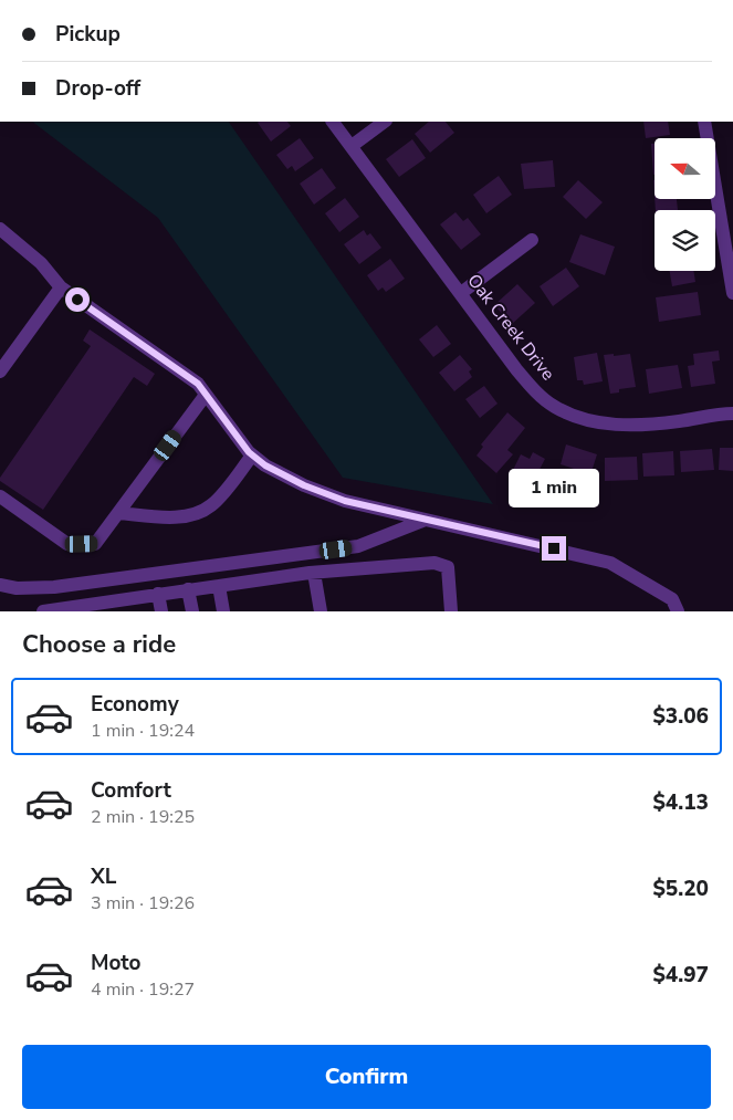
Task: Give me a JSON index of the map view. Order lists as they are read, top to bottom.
{
  "streets": {
    "street": ["Oak Creek Drive"]
  },
  "north": "left",
  "page": {
    "banner": ["Pickup", "Drop-off"],
    "bubble": "1 min",
    "heading": "Choose a ride",
    "list": [
      {
        "name": "Economy",
        "note": "1 min · 19:24",
        "value": "$3.06"
      },
      {
        "name": "Comfort",
        "note": "2 min · 19:25",
        "value": "$4.13"
      },
      {
        "name": "XL",
        "note": "3 min · 19:26",
        "value": "$5.20"
      },
      {
        "name": "Moto",
        "note": "4 min · 19:27",
        "value": "$4.97"
      }
    ],
    "buttons": "Confirm"
  }
}
